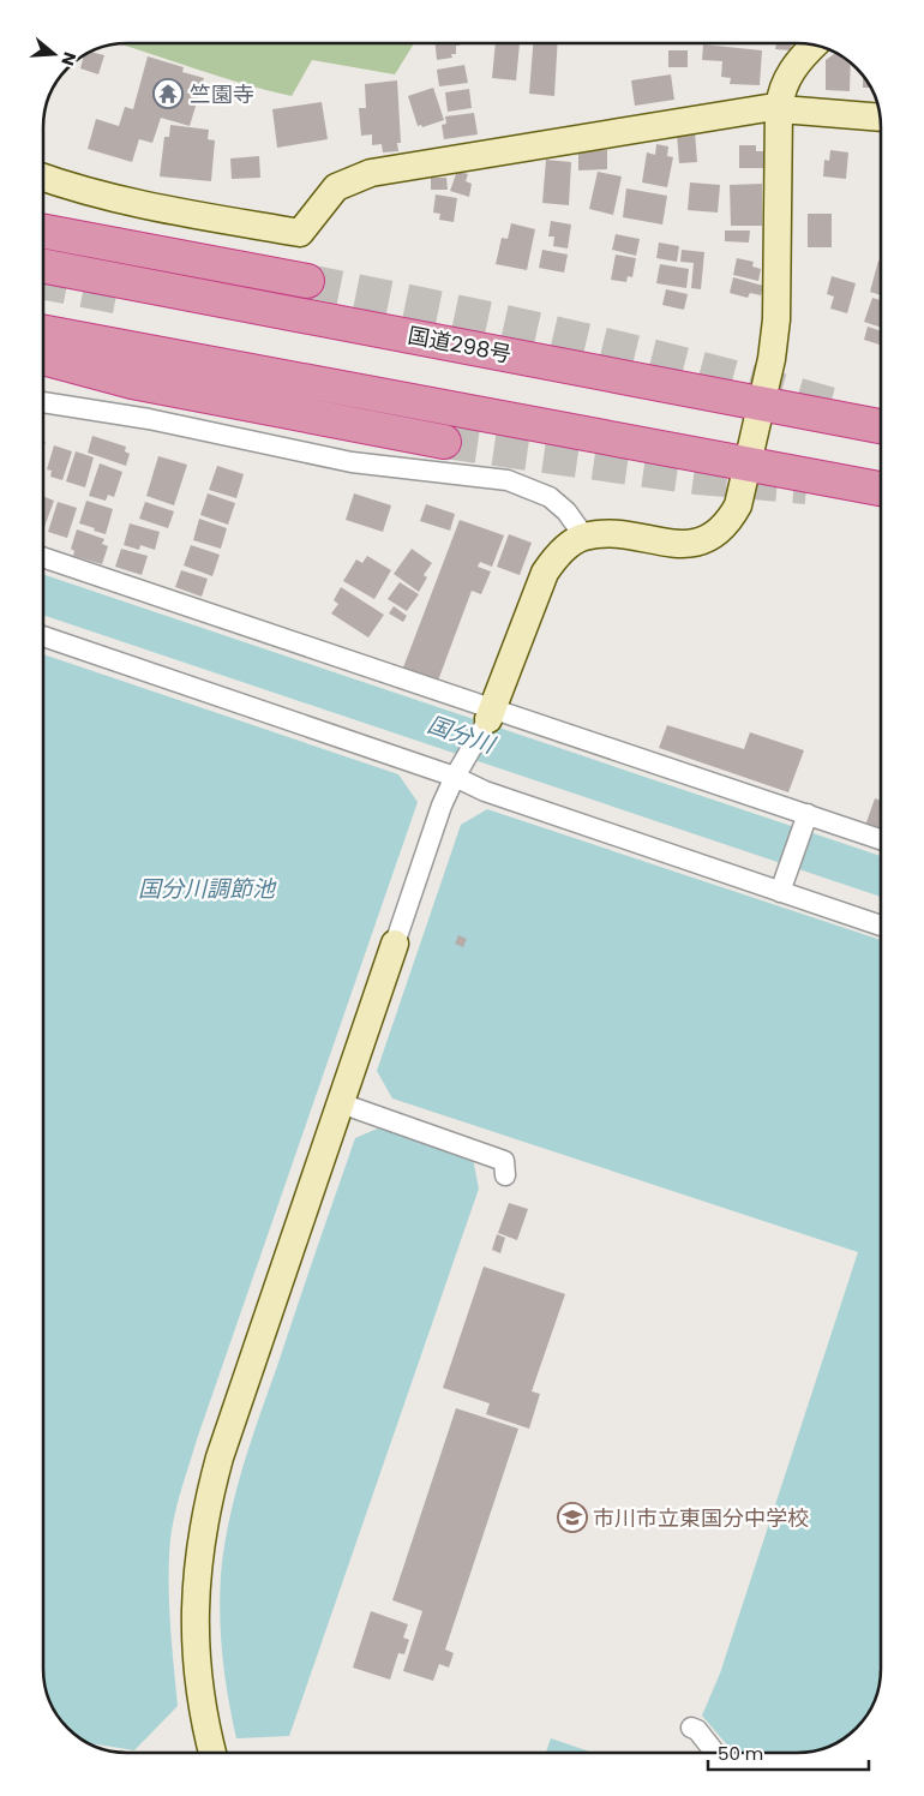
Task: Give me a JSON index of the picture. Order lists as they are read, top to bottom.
{
  "streets": {
    "highway": ["国道298号"]
  },
  "water": ["国分川", "国分川調節池"],
  "places": {
    "temple": ["竺園寺"],
    "school or university": ["市川市立東国分中学校"]
  },
  "scale_bar": "50 m",
  "north": "right"
}
